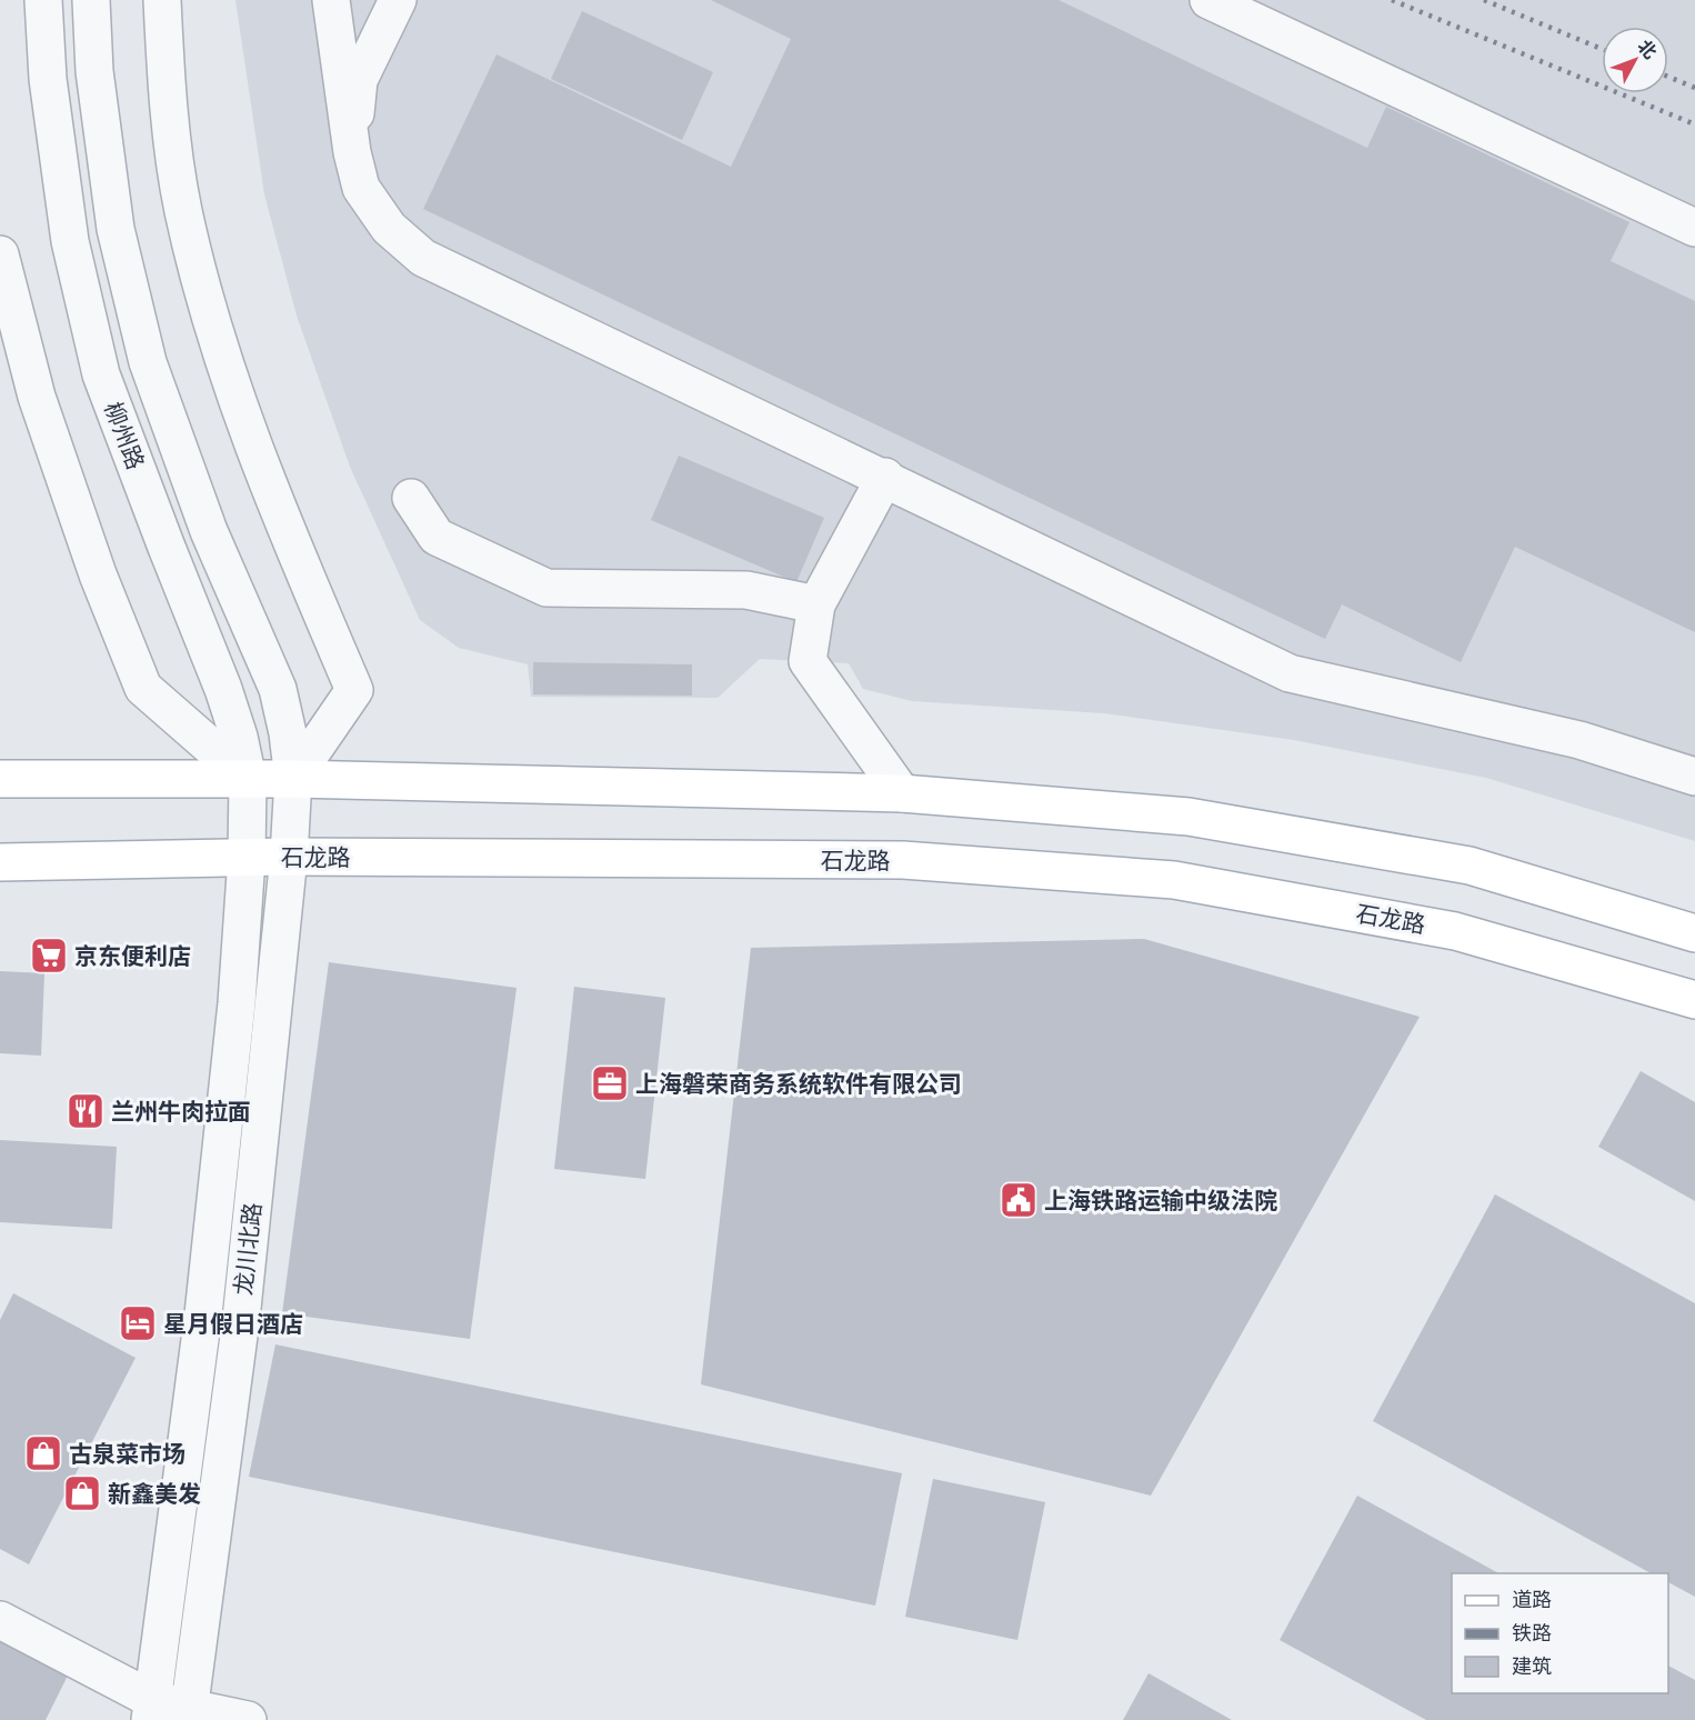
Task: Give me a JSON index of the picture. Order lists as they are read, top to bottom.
{
  "streets": {
    "main road": ["石龙路"],
    "street": ["柳州路", "龙川北路"]
  },
  "crossings": [
    ["柳州路", "石龙路"],
    ["柳州路", "龙川北路"],
    ["石龙路", "龙川北路"]
  ],
  "places": {
    "supermarket": ["京东便利店"],
    "office": ["上海磐荣商务系统软件有限公司"],
    "restaurant": ["兰州牛肉拉面"],
    "public building": ["上海铁路运输中级法院"],
    "hotel": ["星月假日酒店"],
    "shop": ["古泉菜市场", "新鑫美发"]
  },
  "legend": ["道路", "铁路", "建筑"],
  "north": "top right"
}
